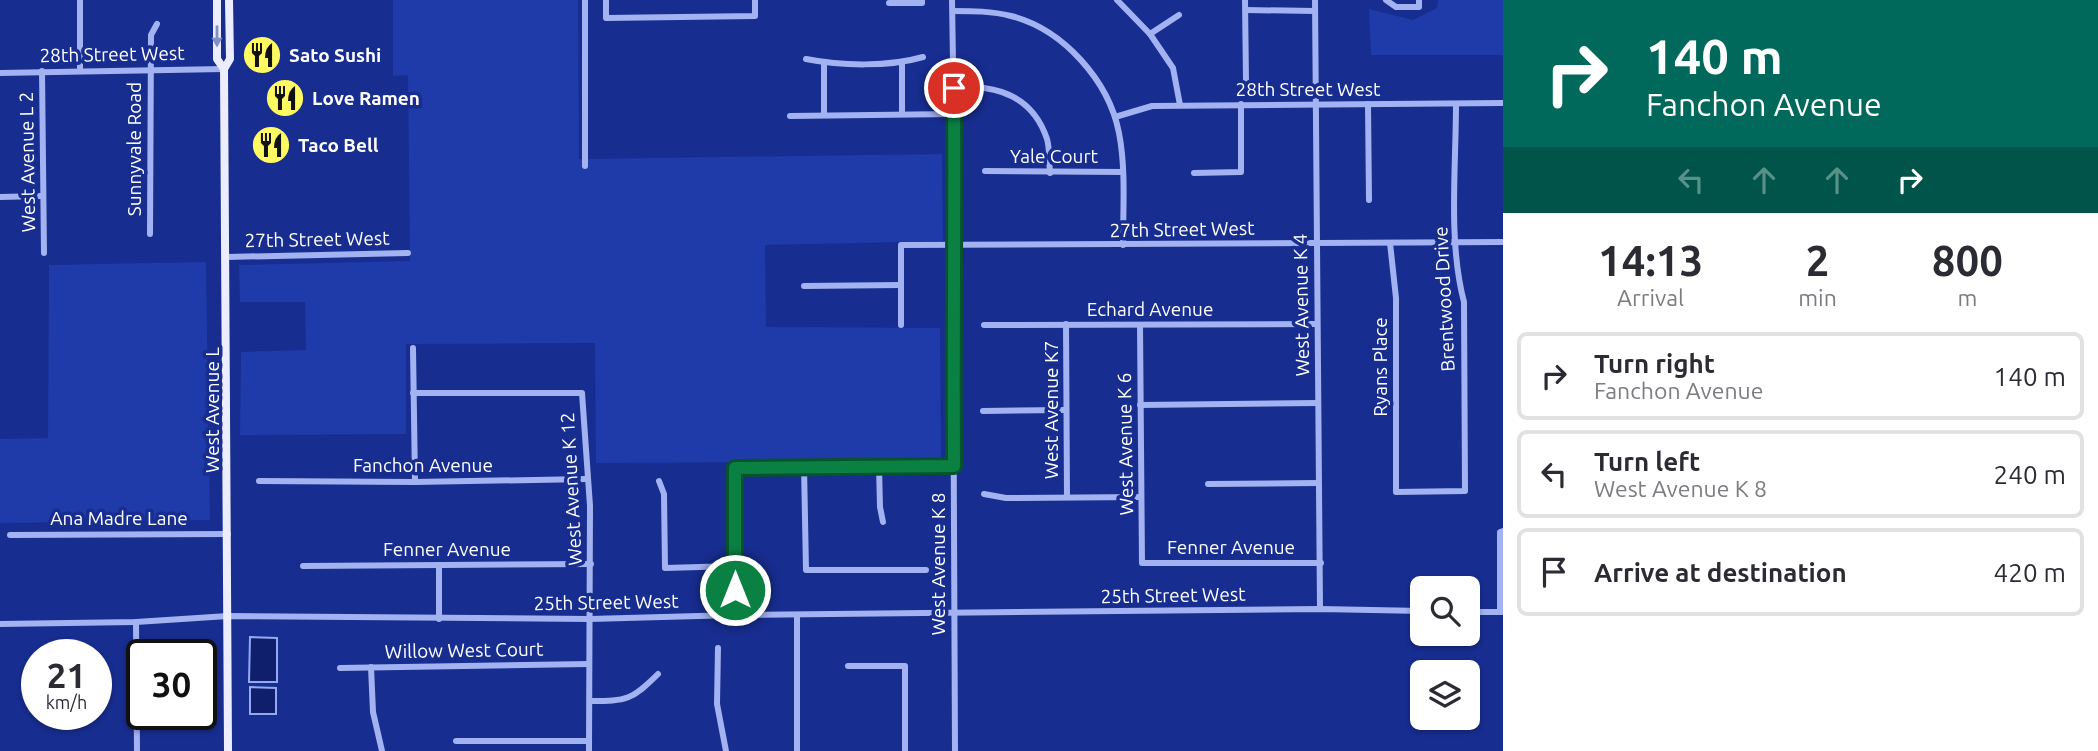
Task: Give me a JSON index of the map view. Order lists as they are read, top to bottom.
{
  "streets": {
    "main road": ["West Avenue L"],
    "street": [
      "28th Street West",
      "Sunnyvale Road",
      "Yale Court",
      "West Avenue L 2",
      "27th Street West",
      "Brentwood Drive",
      "West Avenue K 4",
      "Echard Avenue",
      "Ryans Place",
      "West Avenue K7",
      "West Avenue K 6",
      "Fanchon Avenue",
      "West Avenue K 12",
      "Ana Madre Lane",
      "Fenner Avenue",
      "West Avenue K 8",
      "25th Street West",
      "Willow West Court"
    ]
  },
  "crossings": [
    ["28th Street West", "Sunnyvale Road"],
    ["28th Street West", "West Avenue L 2"],
    ["28th Street West", "Brentwood Drive"],
    ["28th Street West", "West Avenue K 4"],
    ["28th Street West", "West Avenue L"],
    ["27th Street West", "Brentwood Drive"],
    ["27th Street West", "West Avenue K 4"],
    ["27th Street West", "Ryans Place"],
    ["27th Street West", "West Avenue L"],
    ["27th Street West", "West Avenue K 8"],
    ["Brentwood Drive", "Ryans Place"],
    ["West Avenue K 4", "Echard Avenue"],
    ["West Avenue K 4", "Fenner Avenue"],
    ["West Avenue K 4", "25th Street West"],
    ["Echard Avenue", "West Avenue K7"],
    ["Echard Avenue", "West Avenue K 6"],
    ["West Avenue L", "Ana Madre Lane"],
    ["West Avenue L", "25th Street West"],
    ["West Avenue K 6", "Fenner Avenue"],
    ["Fanchon Avenue", "West Avenue K 12"],
    ["West Avenue K 12", "Fenner Avenue"],
    ["West Avenue K 12", "25th Street West"],
    ["West Avenue K 12", "Willow West Court"],
    ["West Avenue K 8", "25th Street West"]
  ],
  "places": {
    "restaurant": ["Sato Sushi", "Love Ramen", "Taco Bell"]
  },
  "page": {
    "turn": ["140 m", "Fanchon Avenue"],
    "eta": [
      "14:13",
      "Arrival",
      "2",
      "min",
      "800",
      "m"
    ],
    "list": [
      {
        "name": "Turn right",
        "note": "Fanchon Avenue",
        "value": "140 m"
      },
      {
        "name": "Turn left",
        "note": "West Avenue K 8",
        "value": "240 m"
      },
      {
        "name": "Arrive at destination",
        "value": "420 m"
      }
    ],
    "speed": "21 km/h",
    "limit": "30"
  }
}
